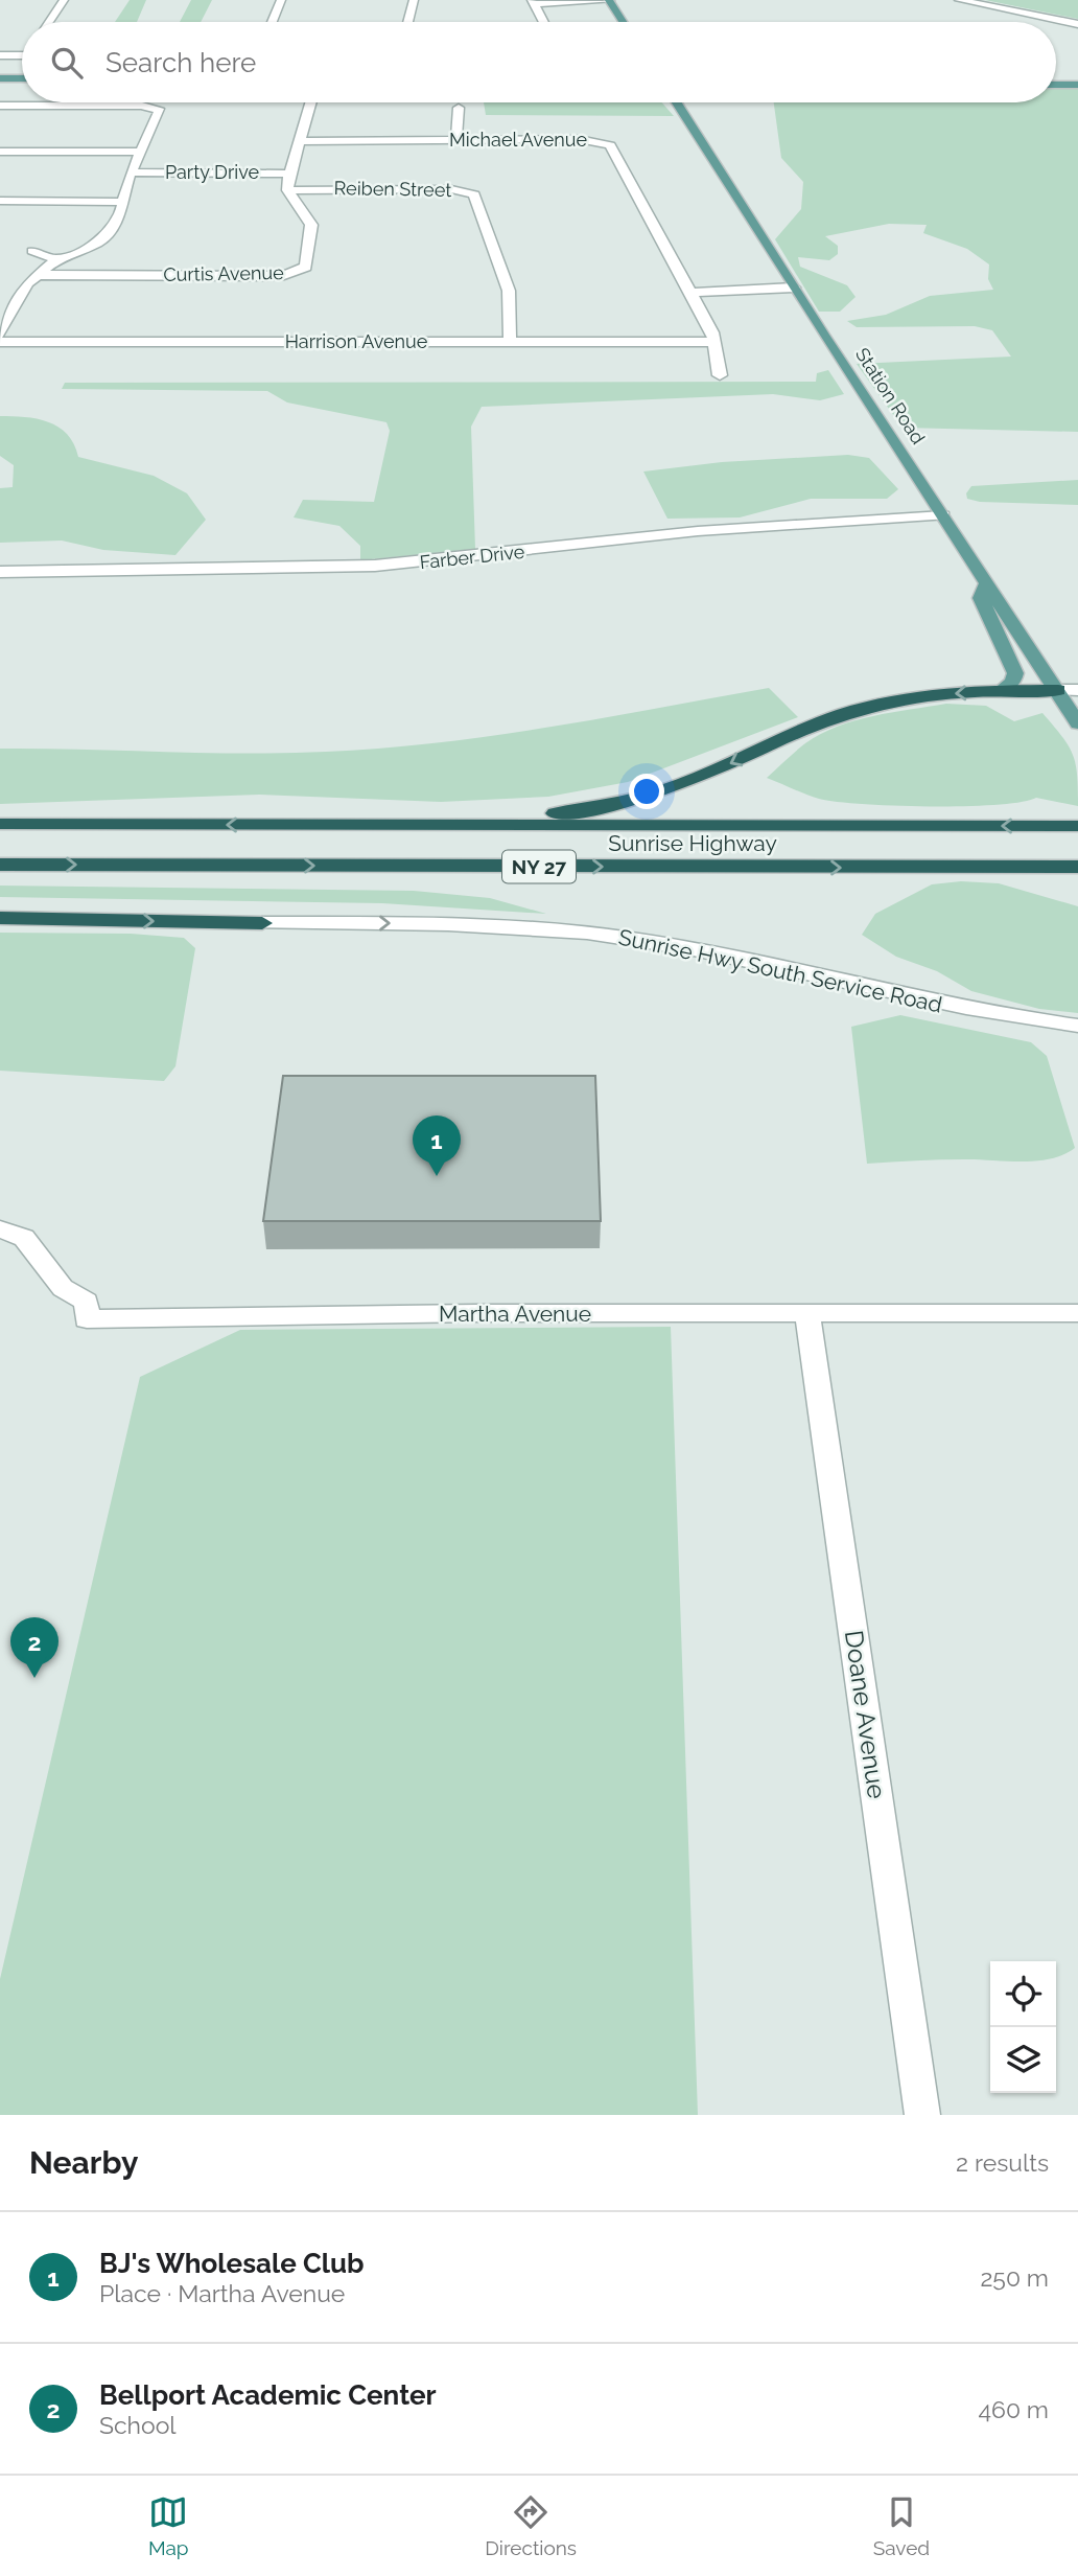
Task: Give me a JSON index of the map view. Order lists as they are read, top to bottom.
{
  "streets": {
    "highway": ["Sunrise Highway", "NY 27"],
    "main road": ["Station Road"],
    "street": [
      "Michael Avenue",
      "Party Drive",
      "Reiben Street",
      "Curtis Avenue",
      "Harrison Avenue",
      "Farber Drive",
      "Sunrise Hwy South Service Road",
      "Martha Avenue",
      "Doane Avenue"
    ]
  },
  "crossings": [
    ["Michael Avenue", "Harrison Avenue"],
    ["Reiben Street", "Curtis Avenue"],
    ["Reiben Street", "Harrison Avenue"],
    ["Station Road", "Farber Drive"],
    ["Martha Avenue", "Doane Avenue"]
  ],
  "one_way": ["Sunrise Hwy South Service Road"],
  "page": {
    "search": "Search here",
    "pins": ["1", "2"],
    "heading": ["Nearby", "2 results"],
    "list": [
      {
        "mark": "1",
        "name": "BJ's Wholesale Club",
        "note": "Place · Martha Avenue",
        "value": "250 m"
      },
      {
        "mark": "2",
        "name": "Bellport Academic Center",
        "note": "School",
        "value": "460 m"
      }
    ],
    "nav": ["Map", "Directions", "Saved"]
  }
}
